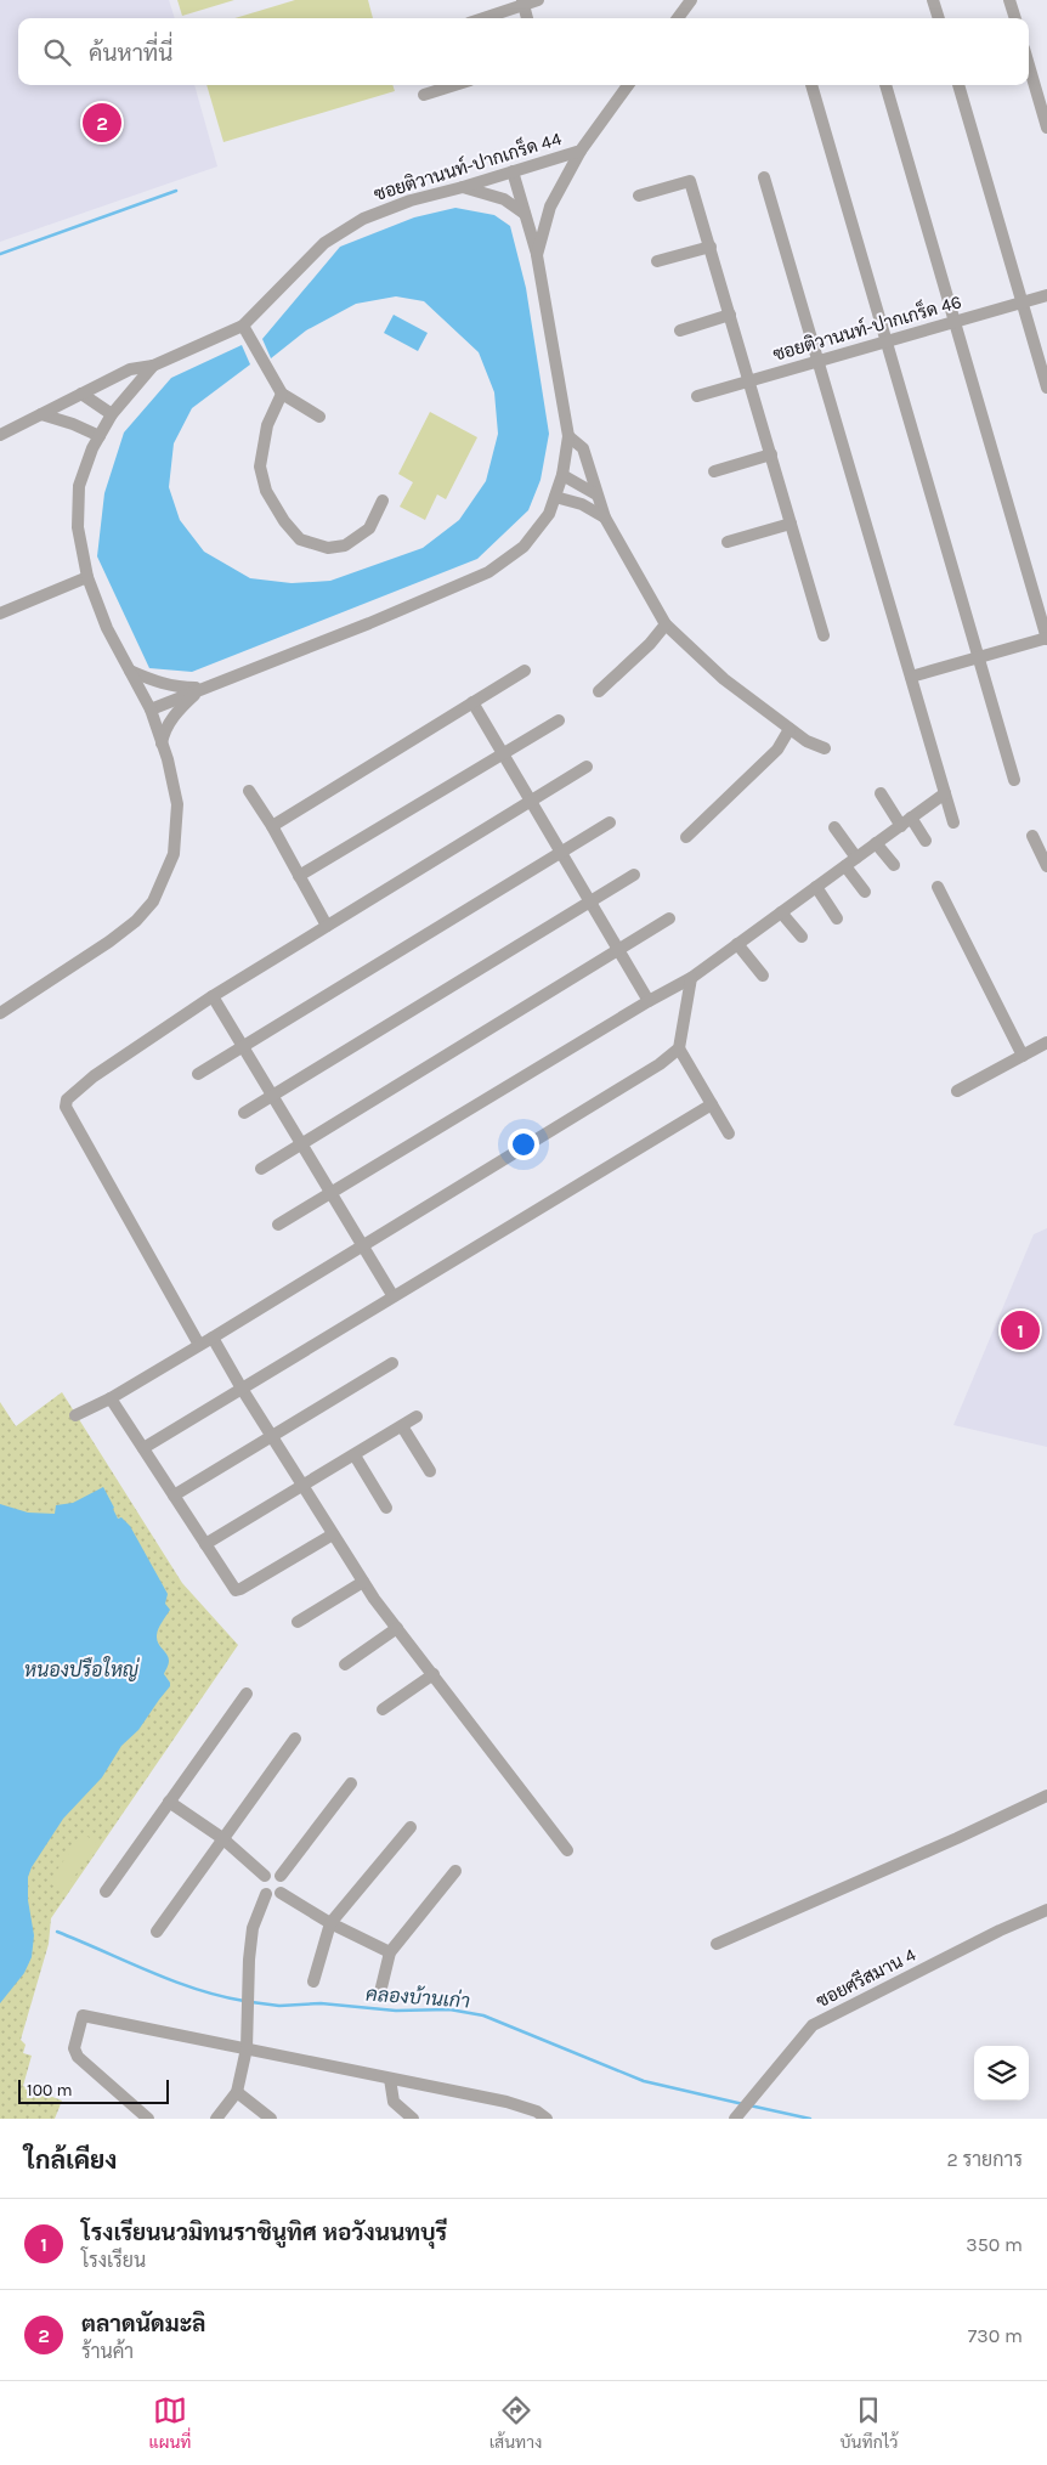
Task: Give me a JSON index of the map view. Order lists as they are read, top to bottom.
{
  "streets": {
    "street": ["ซอยติวานนท์-ปากเกร็ด 44", "ซอยติวานนท์-ปากเกร็ด 46", "ซอยศรีสมาน 4"]
  },
  "water": ["หนองปรือใหญ่", "คลองบ้านเก่า"],
  "scale_bar": "100 m",
  "page": {
    "search": "ค้นหาที่นี่",
    "pins": ["2", "1"],
    "scale": "100 m",
    "heading": ["ใกล้เคียง", "2 รายการ"],
    "list": [
      {
        "mark": "1",
        "name": "โรงเรียนนวมิทนราชินูทิศ หอวังนนทบุรี",
        "note": "โรงเรียน",
        "value": "350 m"
      },
      {
        "mark": "2",
        "name": "ตลาดนัดมะลิ",
        "note": "ร้านค้า",
        "value": "730 m"
      }
    ],
    "nav": ["แผนที่", "เส้นทาง", "บันทึกไว้"]
  }
}
